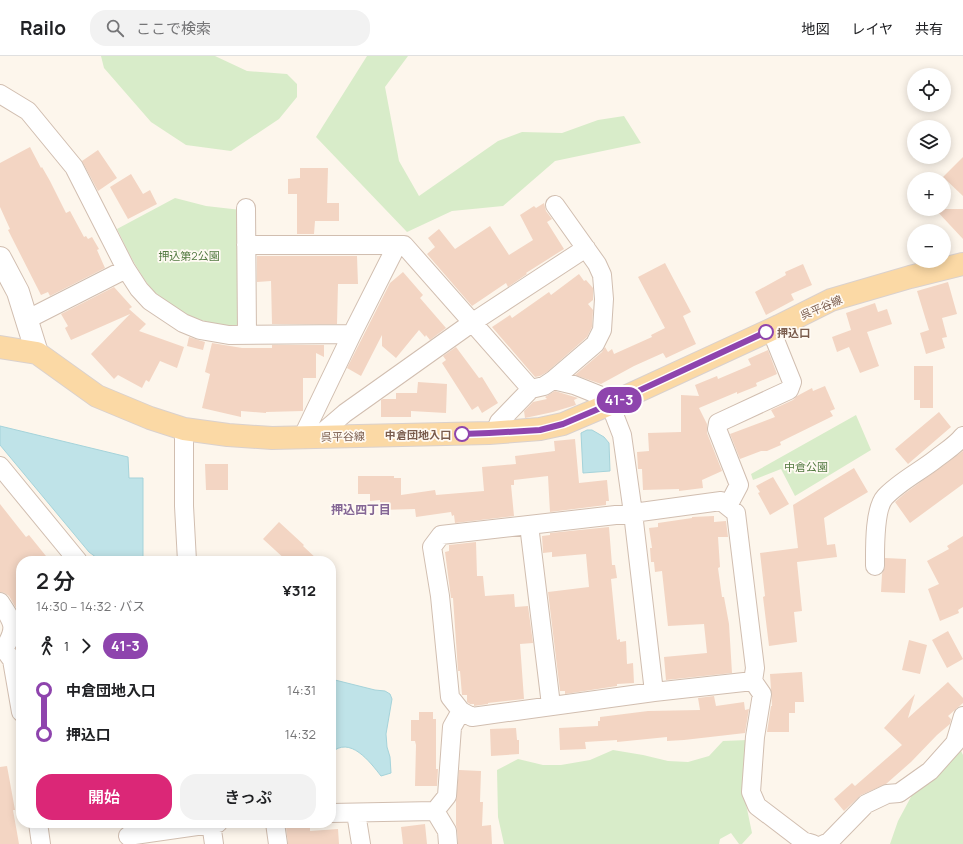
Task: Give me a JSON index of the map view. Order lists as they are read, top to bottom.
{
  "streets": {
    "main road": ["呉平谷線"]
  },
  "districts": ["押込四丁目"],
  "parks": ["押込第2公園", "中倉公園"],
  "places": ["押込口", "中倉団地入口"],
  "lines": ["bus line 41-3"],
  "page": {
    "header": "Railo",
    "search": "ここで検索",
    "nav": ["地図", "レイヤ", "共有"],
    "on_map": "41-3",
    "map_buttons": ["+", "−"],
    "heading": ["2 分", "14:30 – 14:32 · バス", "¥312"],
    "legs": ["1", "41-3"],
    "list": [
      {
        "name": "中倉団地入口",
        "value": "14:31"
      },
      {
        "name": "押込口",
        "value": "14:32"
      }
    ],
    "buttons": ["開始", "きっぷ"]
  }
}
